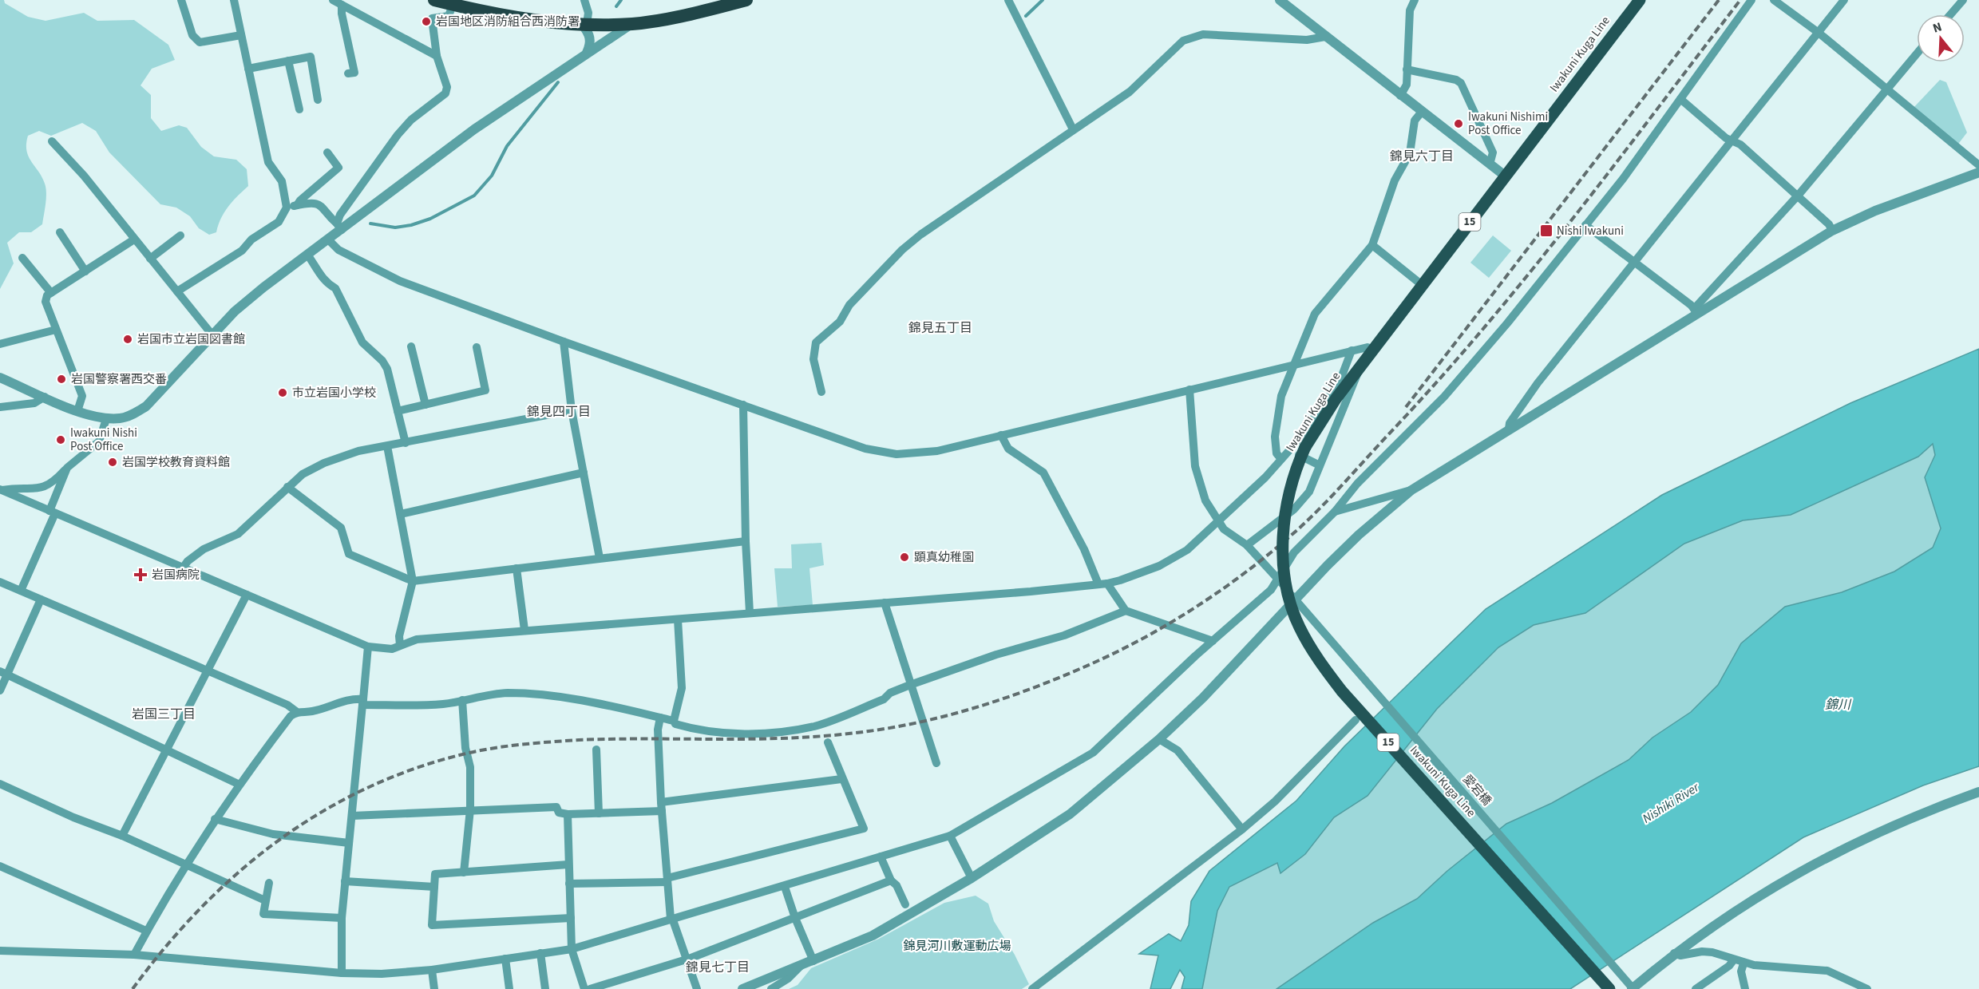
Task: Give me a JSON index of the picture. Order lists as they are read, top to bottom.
{
  "streets": {
    "main road": ["Iwakuni Kuga Line", "15"],
    "street": ["愛宕橋"]
  },
  "districts": [
    "錦見六丁目",
    "錦見五丁目",
    "錦見四丁目",
    "岩国三丁目",
    "錦見七丁目"
  ],
  "water": ["錦川", "Nishiki River"],
  "parks": ["錦見河川敷運動広場"],
  "places": {
    "other": [
      "岩国地区消防組合西消防署",
      "Iwakuni Nishimi Post Office",
      "岩国市立岩国図書館",
      "岩国警察署西交番",
      "市立岩国小学校",
      "Iwakuni Nishi Post Office",
      "岩国学校教育資料館",
      "顕真幼稚園"
    ],
    "transit": ["Nishi Iwakuni"],
    "health": ["岩国病院"]
  },
  "north": "top"
}
